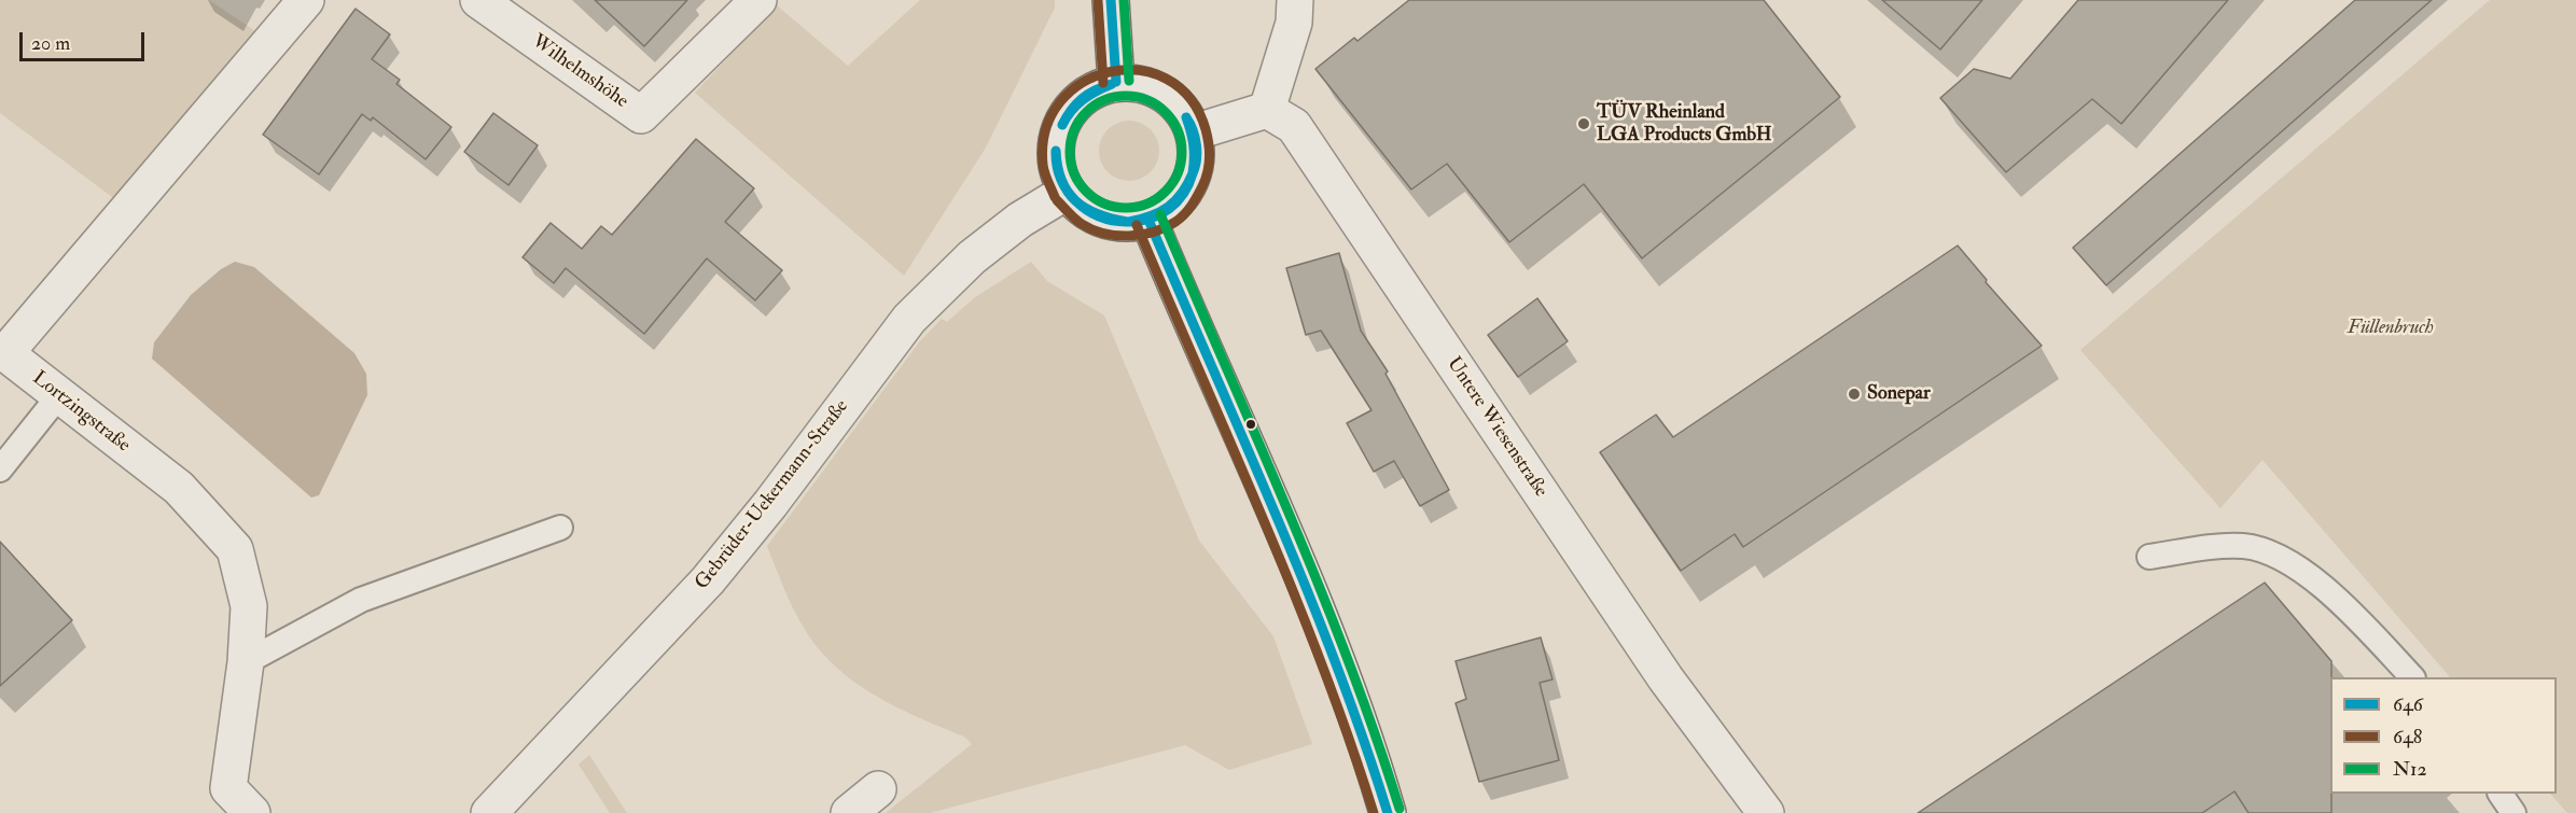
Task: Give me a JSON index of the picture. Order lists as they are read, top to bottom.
{
  "streets": {
    "street": [
      "Wilhelmshöhe",
      "Lortzingstraße",
      "Untere Wiesenstraße",
      "Gebrüder-Uekermann-Straße"
    ]
  },
  "parks": ["Füllenbruch"],
  "places": ["TÜV Rheinland LGA Products GmbH", "Sonepar"],
  "lines": ["transit line 646", "transit line N12", "transit line 648"],
  "legend": ["646", "648", "N12"],
  "scale_bar": "20 m"
}
